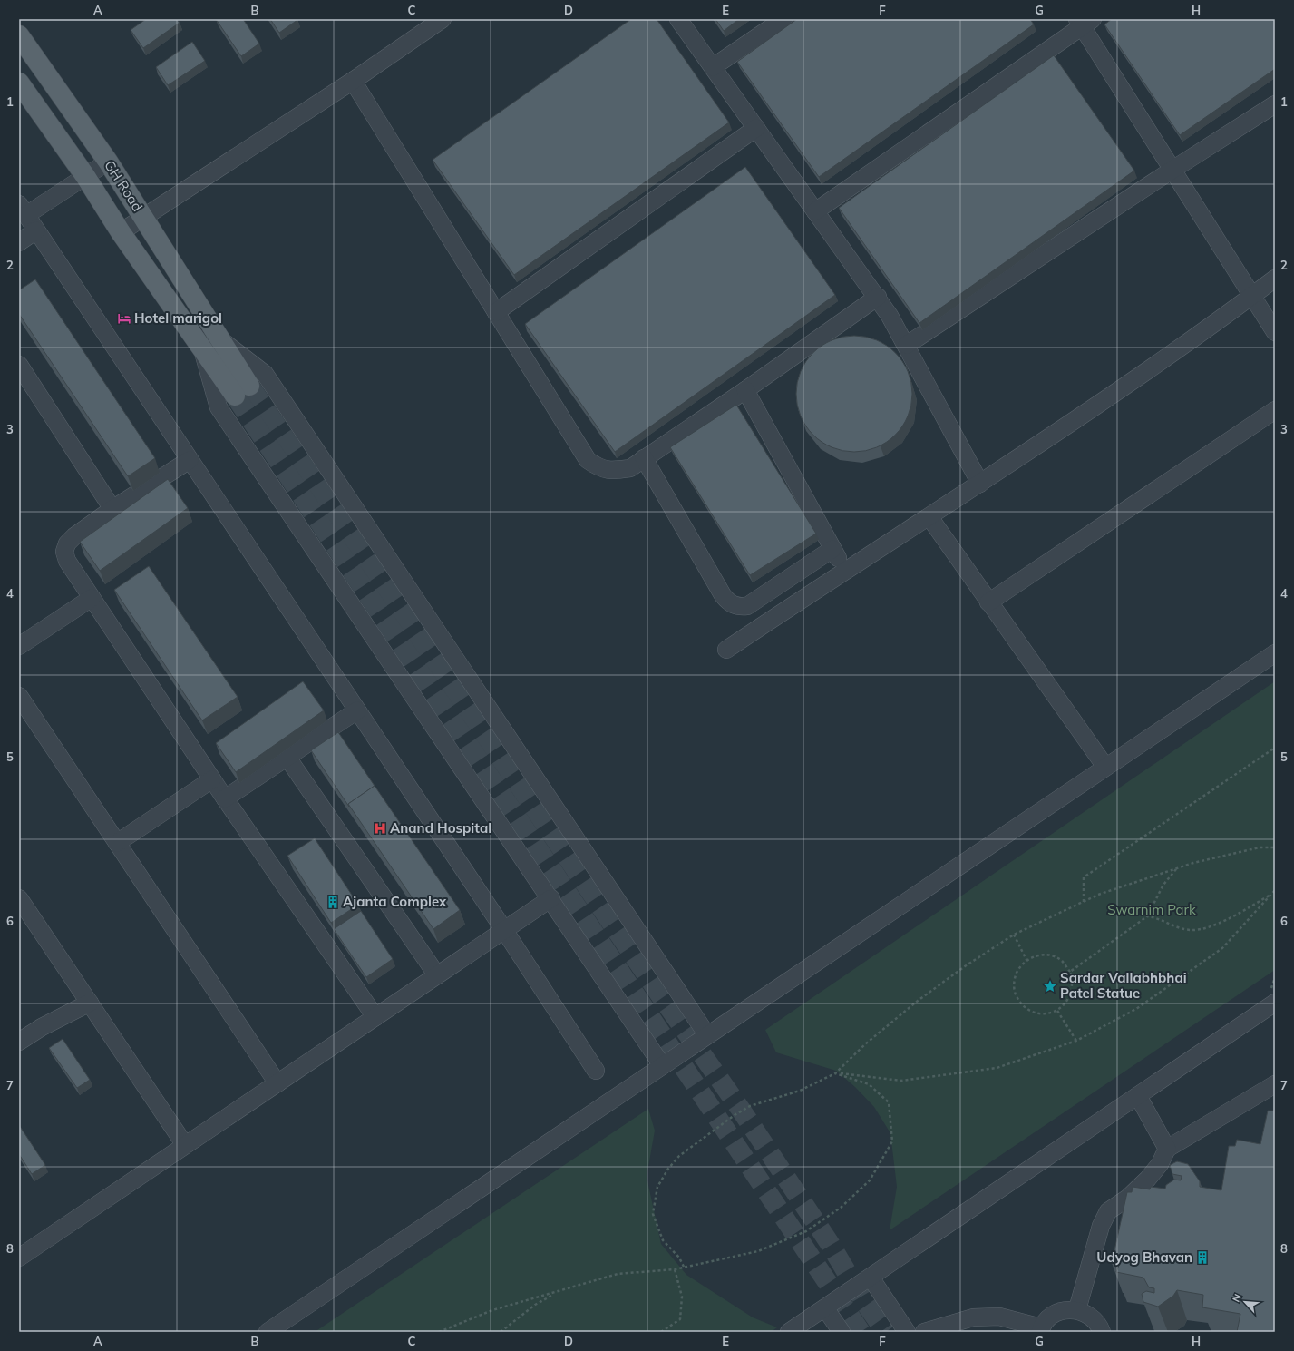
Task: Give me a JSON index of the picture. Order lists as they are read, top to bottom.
{
  "streets": {
    "main road": ["GH Road"]
  },
  "parks": ["Swarnim Park"],
  "places": {
    "hotel": ["Hotel marigol"],
    "hospital": ["Anand Hospital"],
    "building": ["Ajanta Complex", "Udyog Bhavan"],
    "place": ["Sardar Vallabhbhai Patel Statue"]
  },
  "north": "top left",
  "grid": {
    "columns": [
      "A",
      "B",
      "C",
      "D",
      "E",
      "F",
      "G",
      "H"
    ],
    "rows": [
      "1",
      "2",
      "3",
      "4",
      "5",
      "6",
      "7",
      "8"
    ]
  }
}
